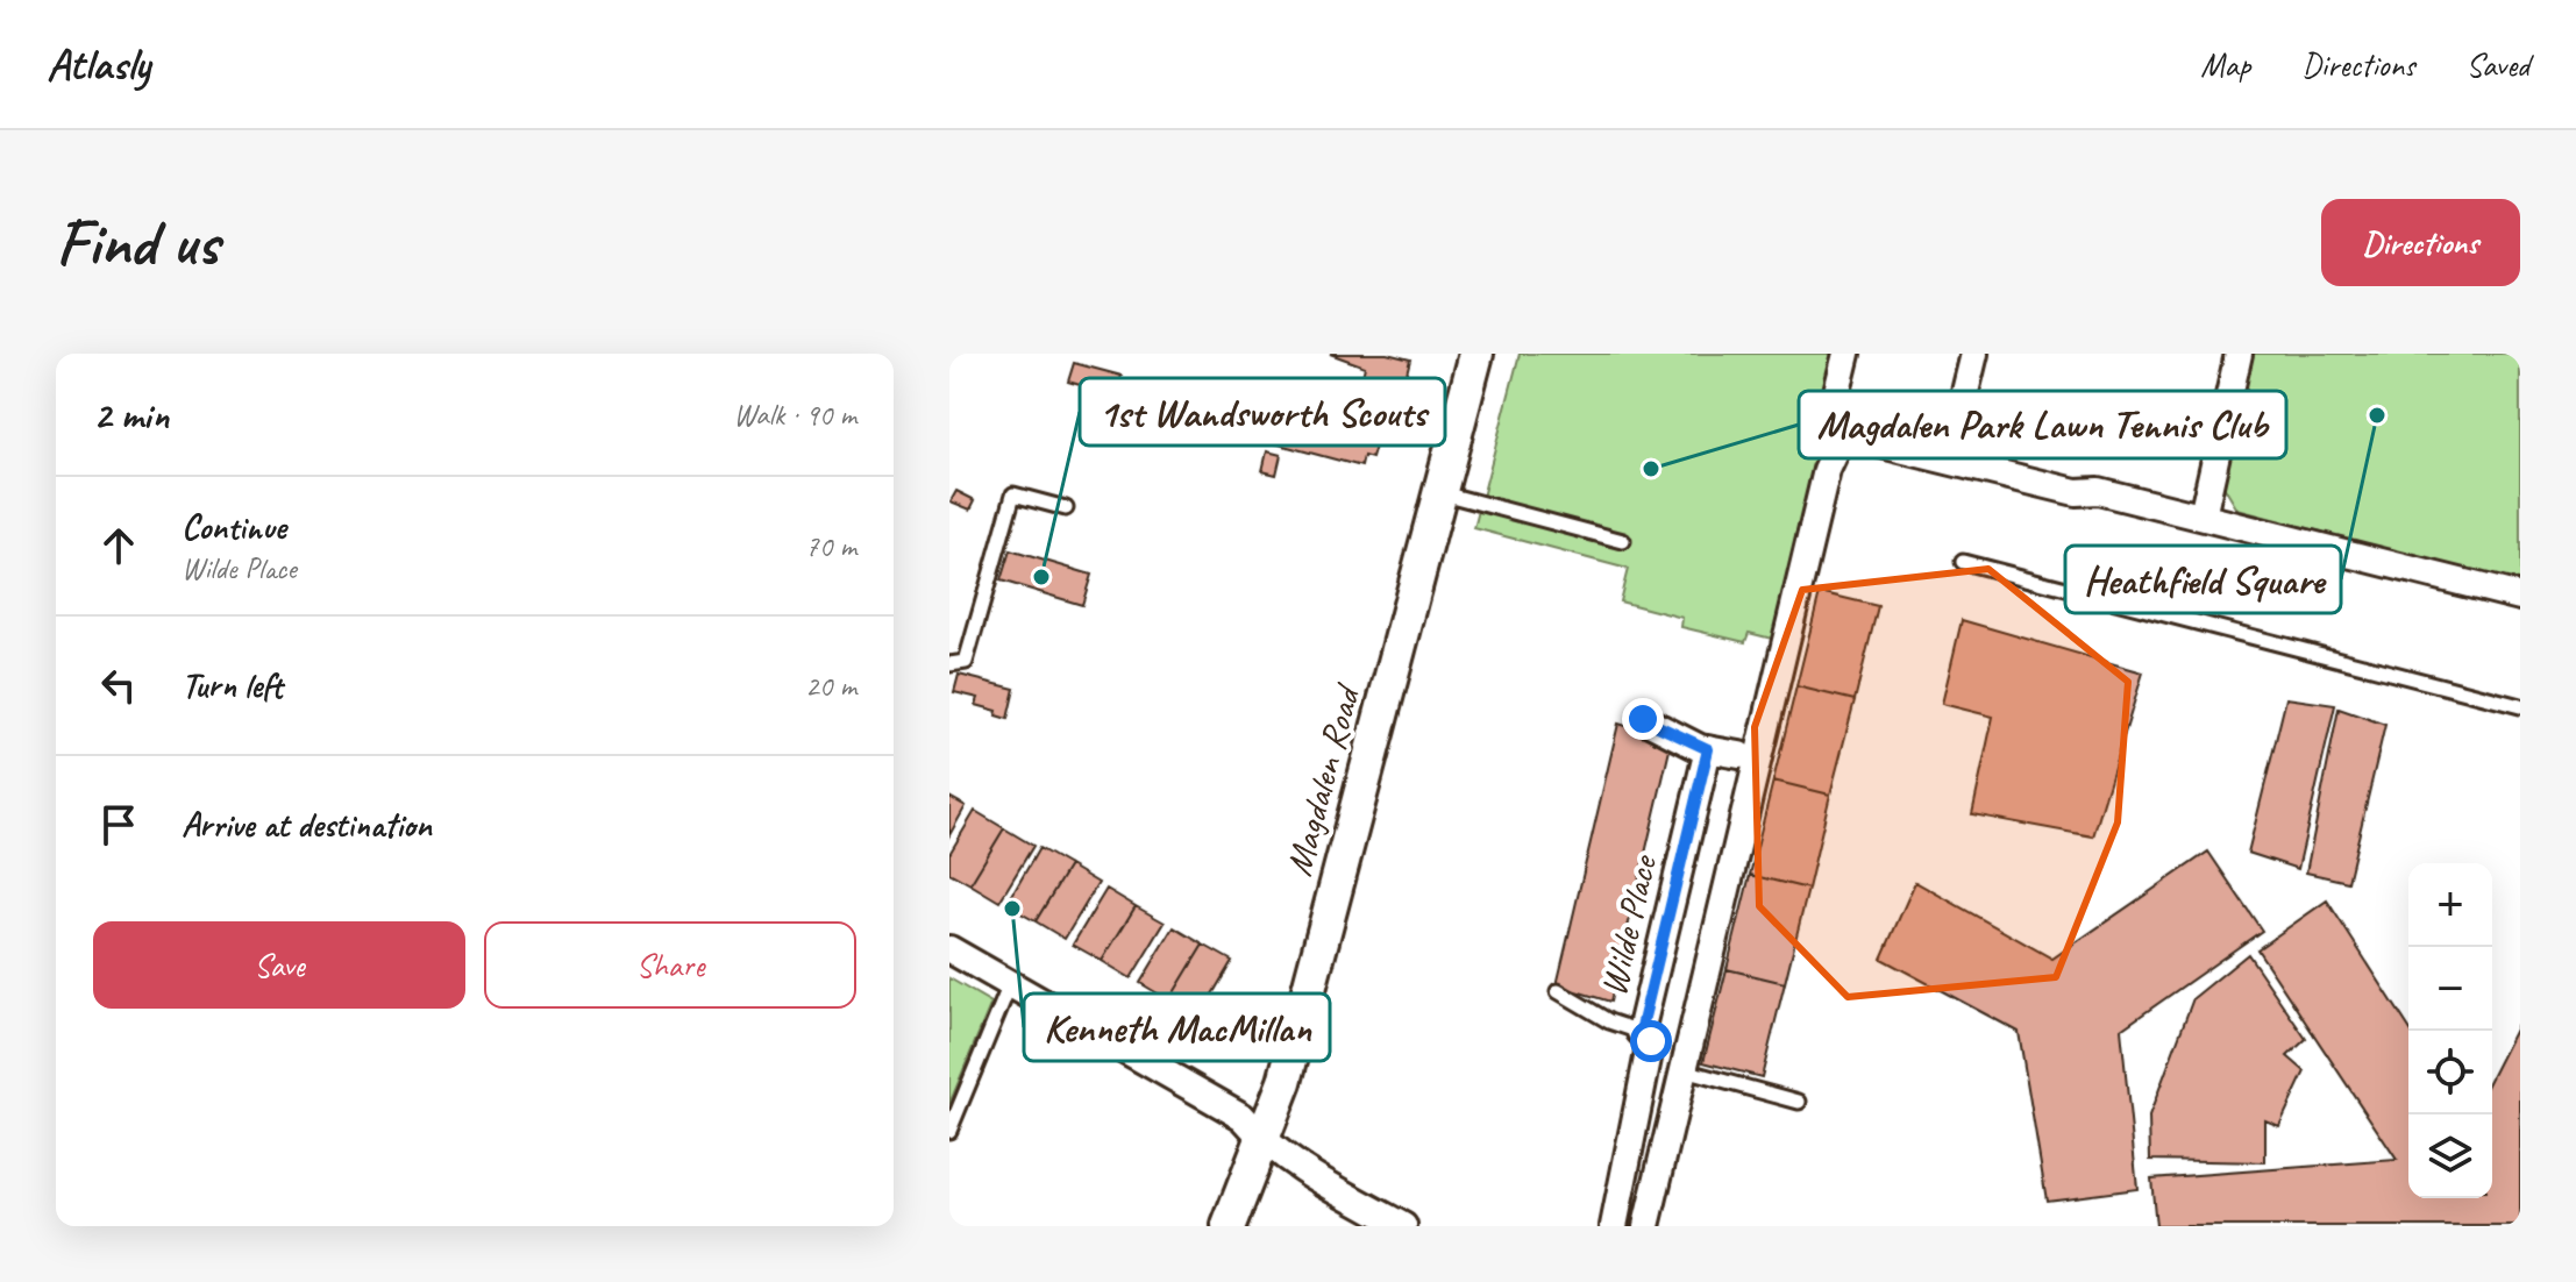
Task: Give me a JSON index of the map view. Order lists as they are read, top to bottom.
{
  "streets": {
    "street": ["Magdalen Road", "Wilde Place"]
  },
  "places": [
    "Heathfield Square",
    "Magdalen Park Lawn Tennis Club",
    "1st Wandsworth Scouts",
    "Kenneth MacMillan"
  ],
  "page": {
    "header": "Atlasly",
    "nav": ["Map", "Directions", "Saved"],
    "buttons": [
      "Directions",
      ["Save", "Share"]
    ],
    "title": "Find us",
    "heading": ["2 min", "Walk · 90 m"],
    "list": [
      ["Continue", "Wilde Place", "70 m"],
      ["Turn left", "20 m"],
      "Arrive at destination"
    ],
    "map_buttons": ["+", "−"]
  }
}
